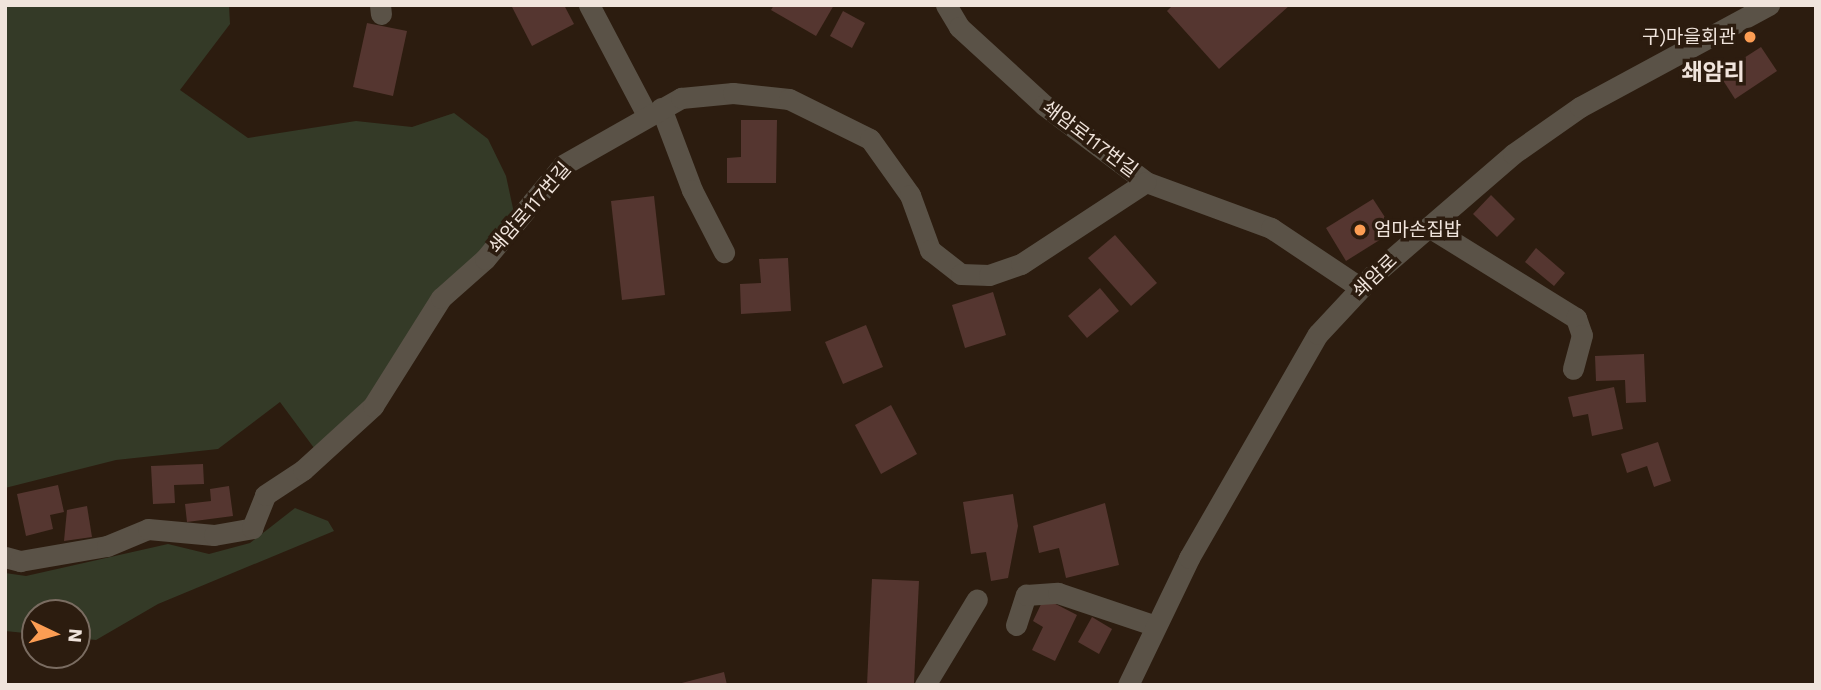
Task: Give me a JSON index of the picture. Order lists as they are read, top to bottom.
{
  "streets": {
    "street": ["쇄암로117번길", "쇄암로"]
  },
  "crossings": [
    ["쇄암로117번길", "쇄암로"]
  ],
  "districts": ["쇄암리"],
  "places": ["구)마을회관", "엄마손집밥"],
  "north": "right"
}
